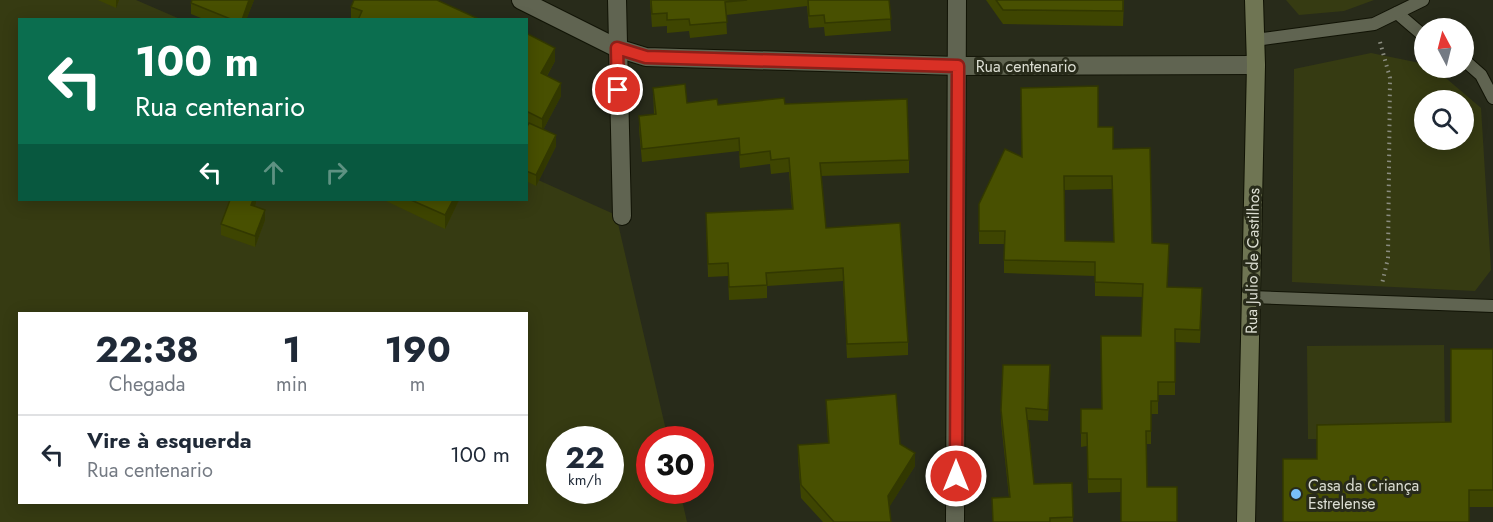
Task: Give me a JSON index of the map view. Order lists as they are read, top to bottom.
{
  "streets": {
    "main road": ["Rua Julio de Castilhos"],
    "street": ["Rua centenario"]
  },
  "crossings": [
    ["Rua centenario", "Rua Julio de Castilhos"]
  ],
  "places": ["Casa da Criança Estrelense"],
  "north": "top",
  "page": {
    "turn": ["100 m", "Rua centenario"],
    "eta": [
      "22:38",
      "Chegada",
      "1",
      "min",
      "190",
      "m"
    ],
    "list": [
      {
        "name": "Vire à esquerda",
        "note": "Rua centenario",
        "value": "100 m"
      }
    ],
    "speed": "22 km/h",
    "limit": "30"
  }
}
